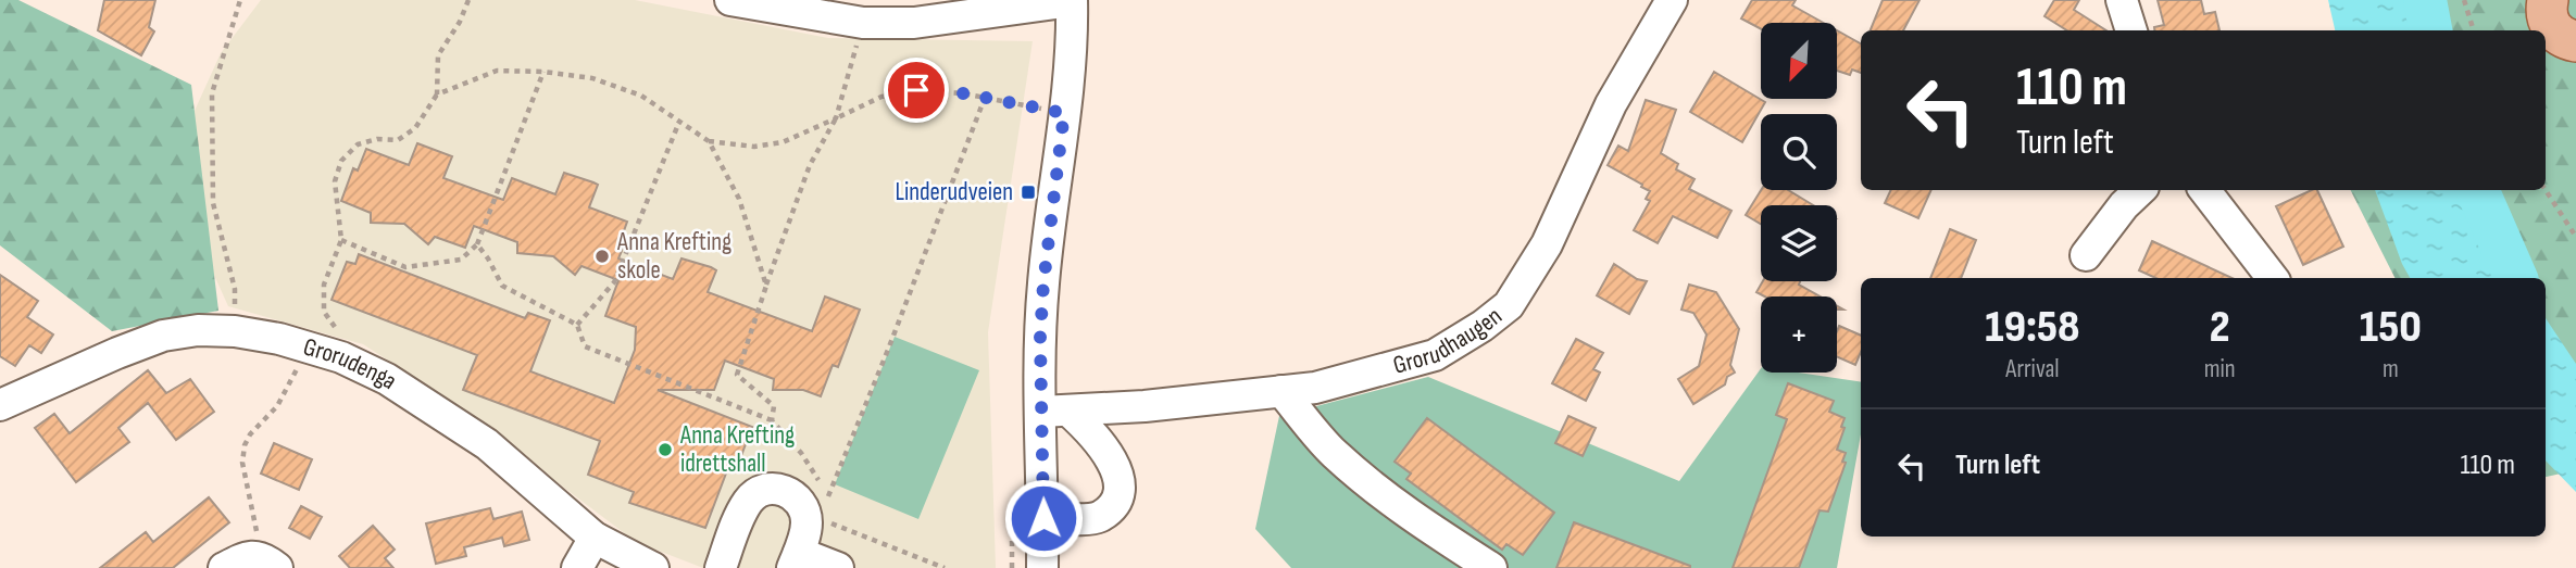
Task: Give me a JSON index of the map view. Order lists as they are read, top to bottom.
{
  "streets": {
    "street": ["Grorudhaugen", "Grorudenga"]
  },
  "places": {
    "transit": ["Linderudveien"],
    "other": ["Anna Krefting skole", "Anna Krefting idrettshall"]
  },
  "north": "bottom left",
  "page": {
    "map_buttons": "+",
    "turn": ["110 m", "Turn left"],
    "eta": [
      "19:58",
      "Arrival",
      "2",
      "min",
      "150",
      "m"
    ],
    "list": [
      {
        "name": "Turn left",
        "value": "110 m"
      }
    ]
  }
}
